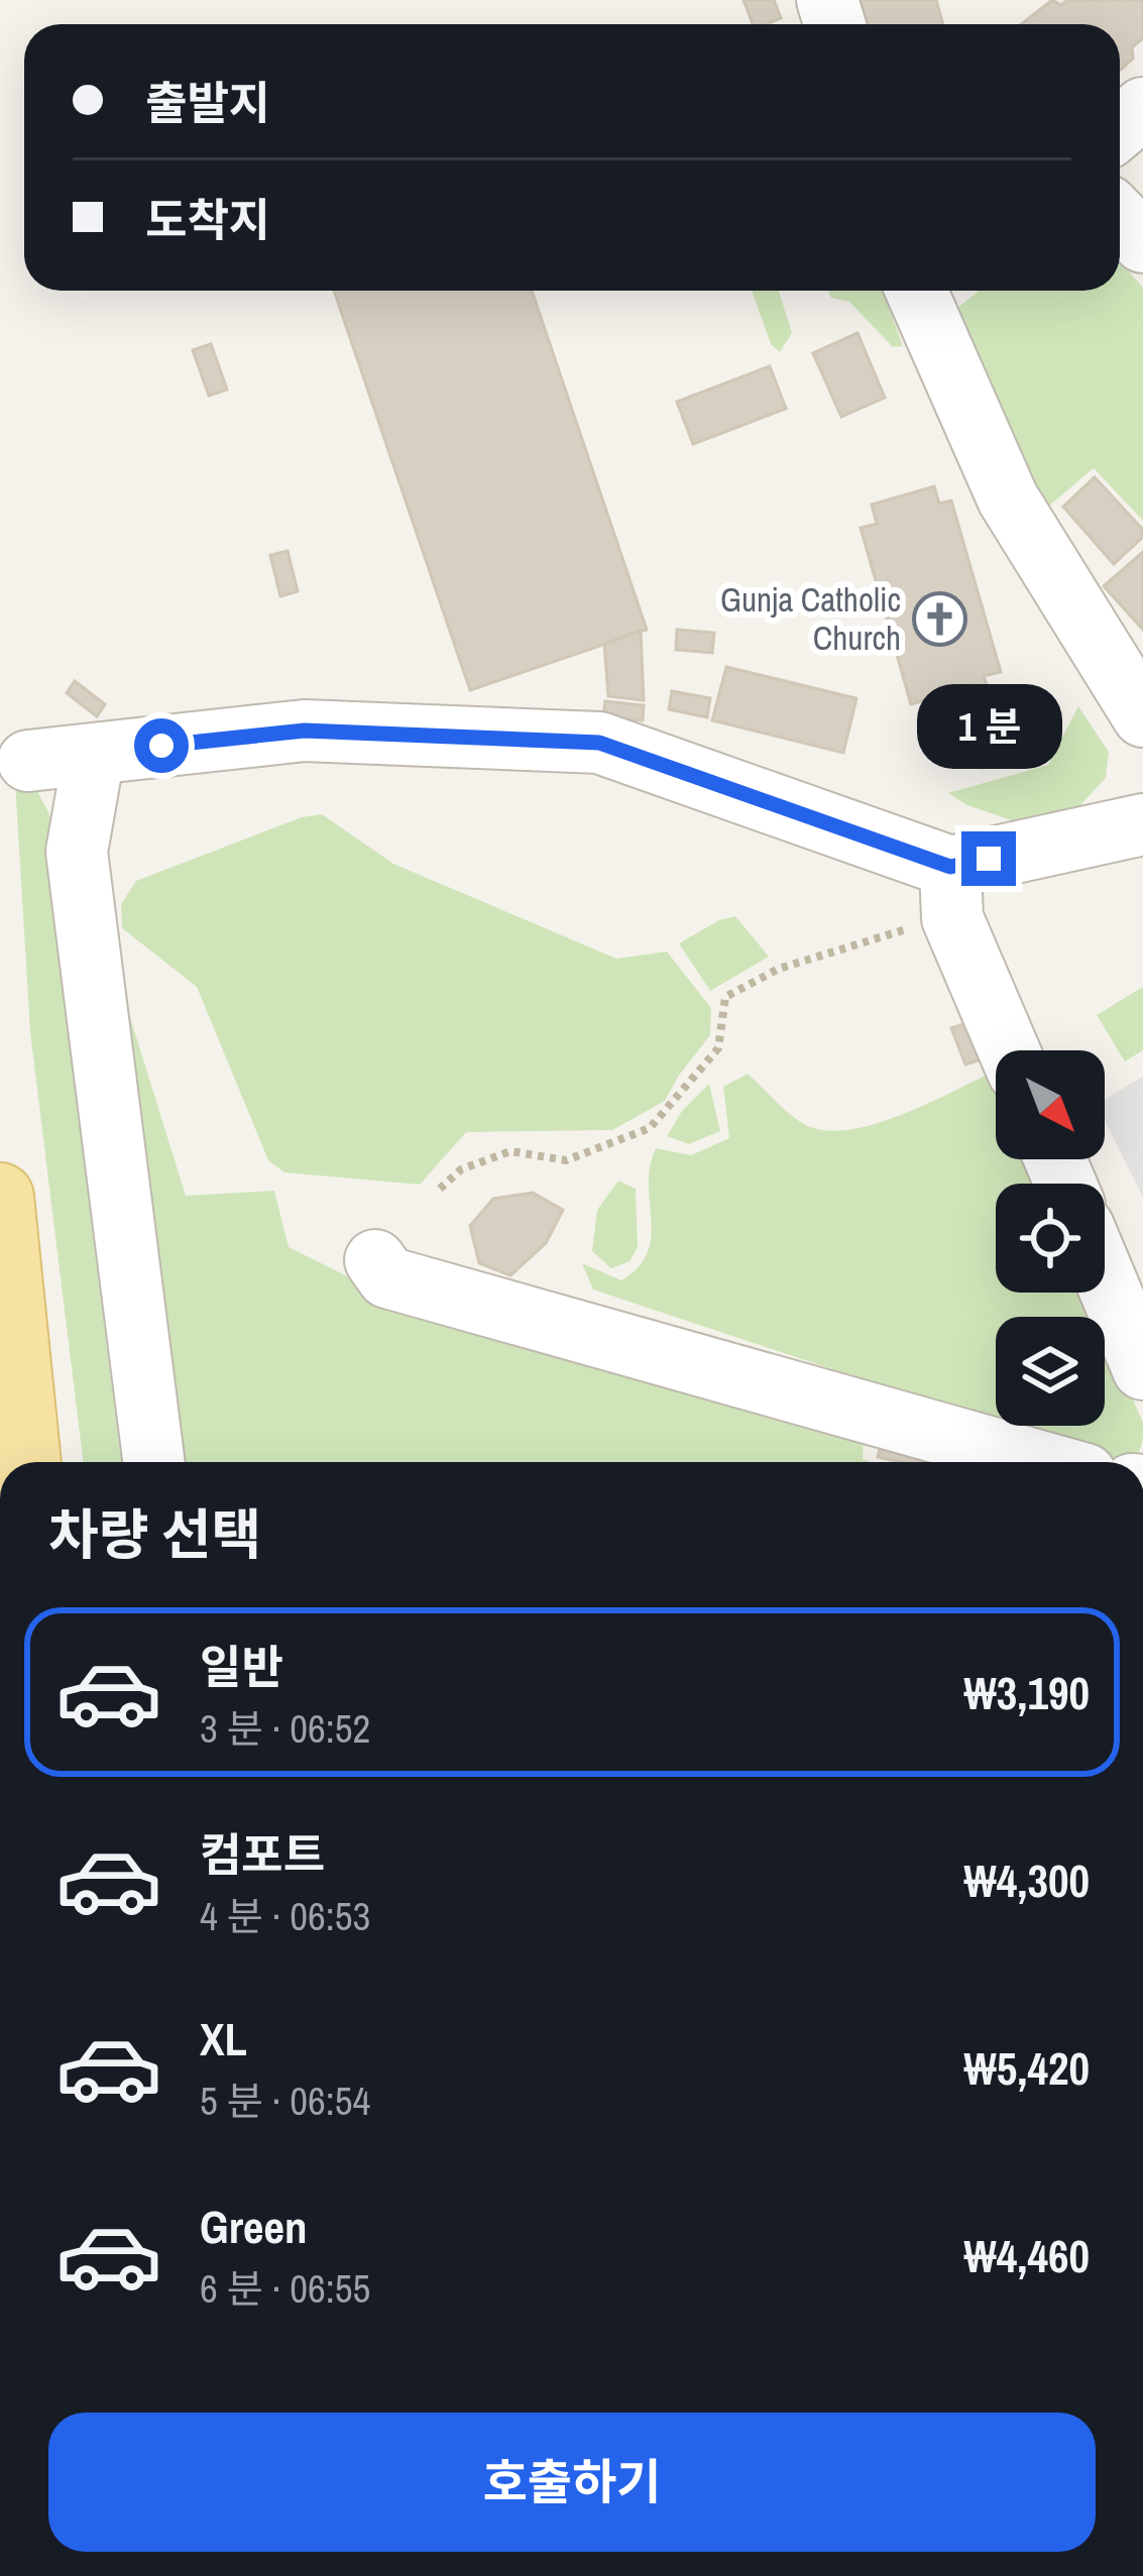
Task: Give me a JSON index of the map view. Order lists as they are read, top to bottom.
{
  "places": {
    "church": ["Gunja Catholic Church"]
  },
  "north": "bottom right",
  "page": {
    "banner": ["출발지", "도착지"],
    "bubble": "1 분",
    "heading": "차량 선택",
    "list": [
      {
        "name": "일반",
        "note": "3 분 · 06:52",
        "value": "₩3,190"
      },
      {
        "name": "컴포트",
        "note": "4 분 · 06:53",
        "value": "₩4,300"
      },
      {
        "name": "XL",
        "note": "5 분 · 06:54",
        "value": "₩5,420"
      },
      {
        "name": "Green",
        "note": "6 분 · 06:55",
        "value": "₩4,460"
      }
    ],
    "buttons": "호출하기"
  }
}
